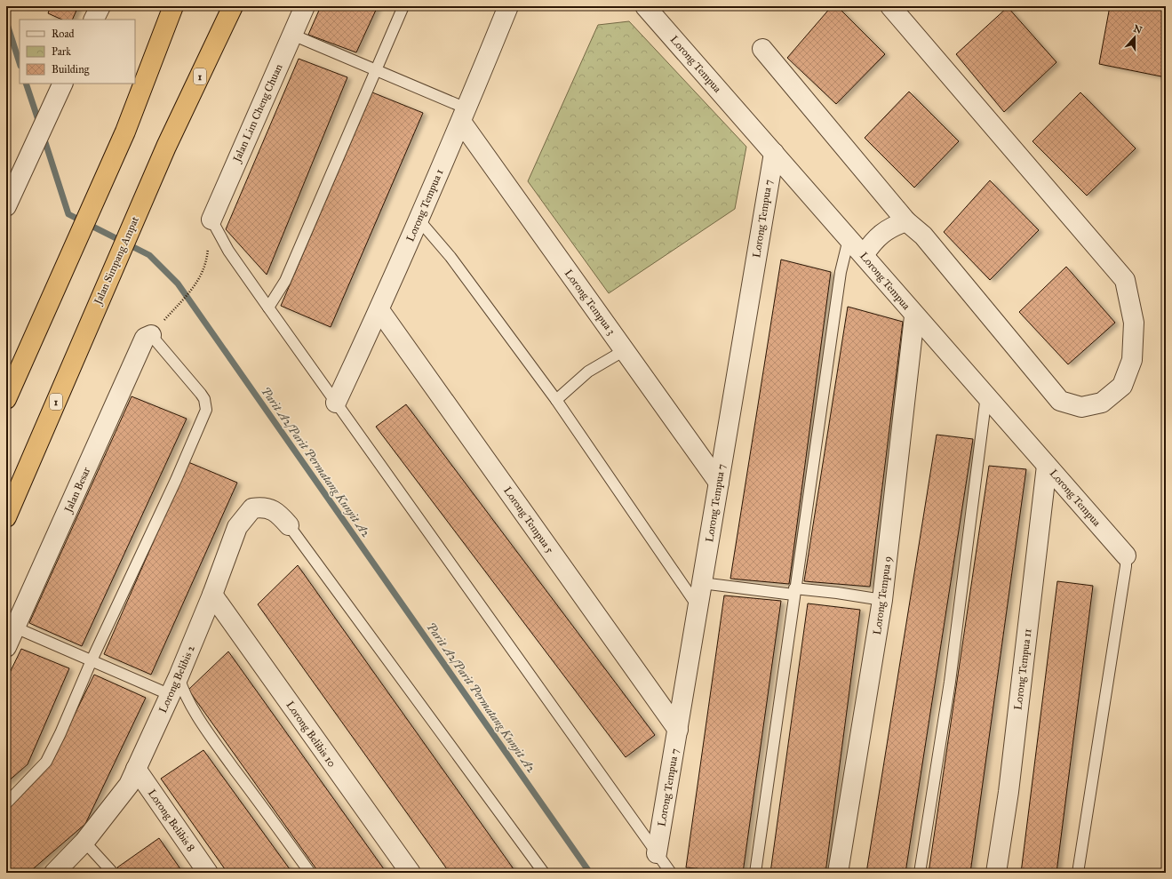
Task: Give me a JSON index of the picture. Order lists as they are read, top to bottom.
{
  "streets": {
    "highway": ["1", "Jalan Simpang Ampat"],
    "street": [
      "Lorong Tempua",
      "Jalan Lim Cheng Chuan",
      "Lorong Tempua 1",
      "Lorong Tempua 7",
      "Lorong Tempua 3",
      "Jalan Besar",
      "Lorong Tempua 5",
      "Lorong Tempua 9",
      "Lorong Tempua 11",
      "Lorong Belibis 2",
      "Lorong Belibis 10",
      "Lorong Belibis 8"
    ]
  },
  "crossings": [
    ["Lorong Tempua", "Lorong Tempua 7"],
    ["Lorong Tempua", "Lorong Tempua 9"],
    ["Lorong Tempua", "Lorong Tempua 11"],
    ["Lorong Tempua 1", "Lorong Tempua 3"],
    ["Lorong Tempua 1", "Lorong Tempua 5"],
    ["Lorong Tempua 7", "Lorong Tempua 3"],
    ["Lorong Tempua 7", "Lorong Tempua 5"],
    ["Lorong Belibis 2", "Lorong Belibis 10"],
    ["Lorong Belibis 2", "Lorong Belibis 8"]
  ],
  "water": ["Parit A2/Parit Permatang Kunyit A2"],
  "legend": ["Road", "Park", "Building"],
  "north": "top"
}
